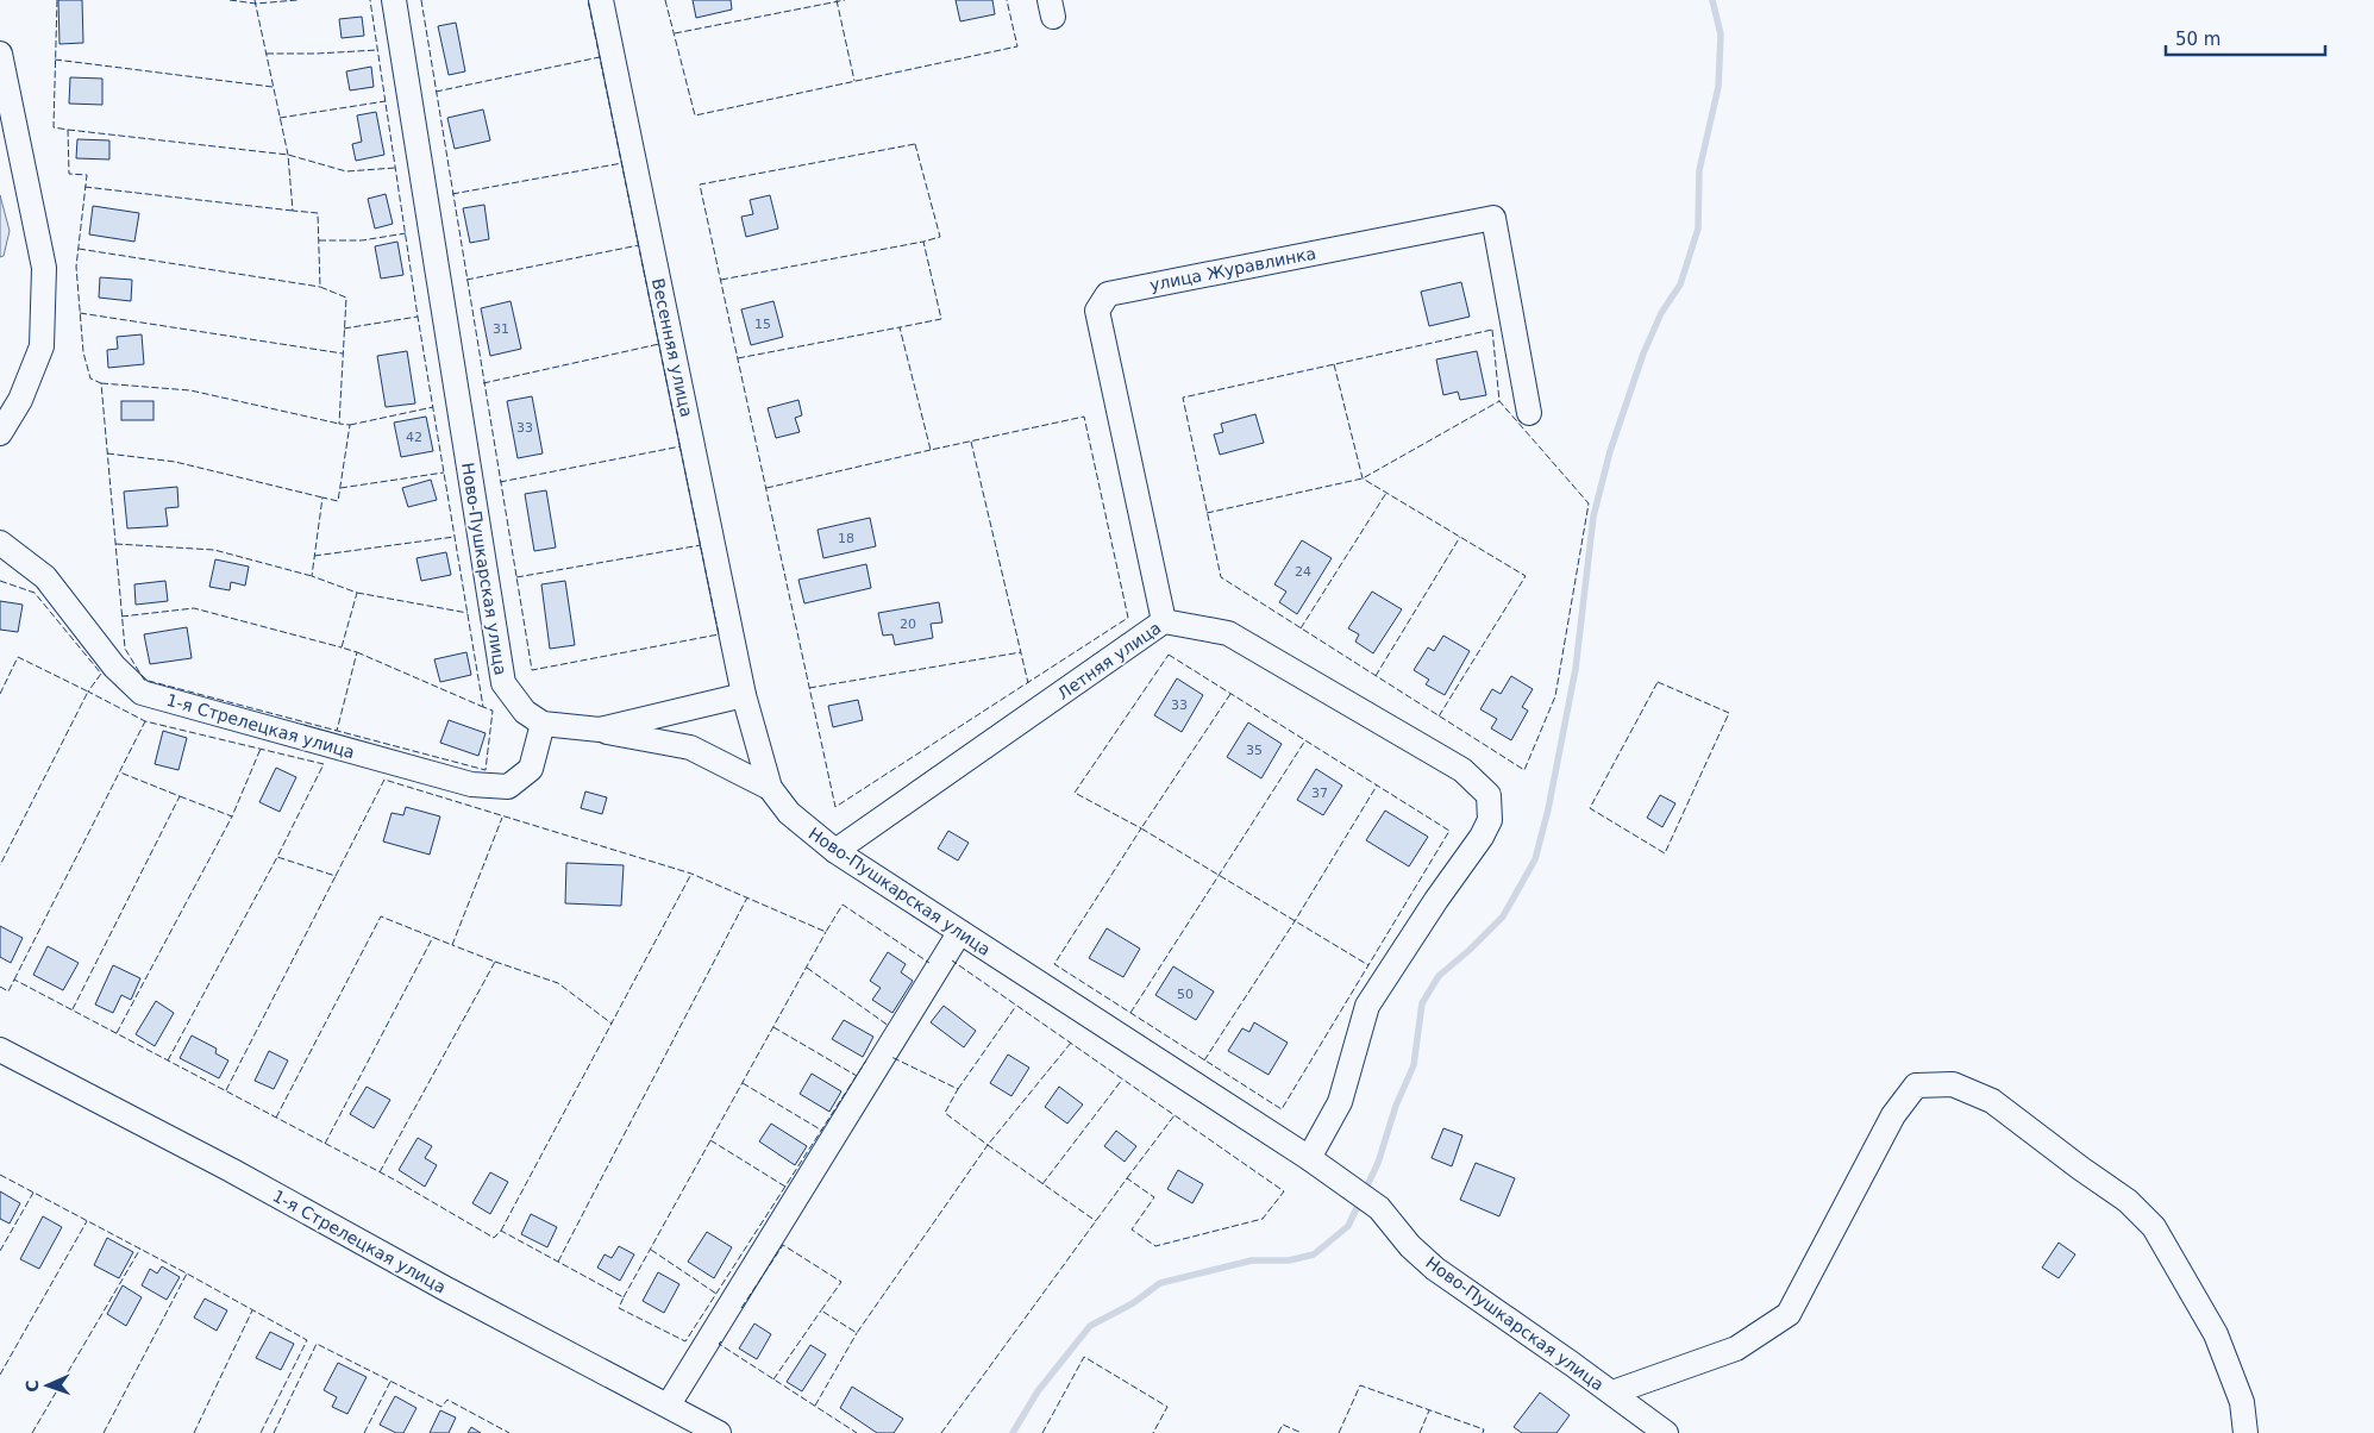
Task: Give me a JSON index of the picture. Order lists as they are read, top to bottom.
{
  "streets": {
    "street": [
      "улица Журавлинка",
      "Весенняя улица",
      "Ново-Пушкарская улица",
      "Летняя улица",
      "1-я Стрелецкая улица"
    ]
  },
  "crossings": [
    ["улица Журавлинка", "Летняя улица"],
    ["Весенняя улица", "Ново-Пушкарская улица"],
    ["Ново-Пушкарская улица", "Летняя улица"],
    ["Ново-Пушкарская улица", "1-я Стрелецкая улица"]
  ],
  "house_numbers": [
    "15",
    "31",
    "33",
    "42",
    "18",
    "24",
    "20",
    "33",
    "35",
    "37",
    "50"
  ],
  "scale_bar": "50 m",
  "north": "left"
}
